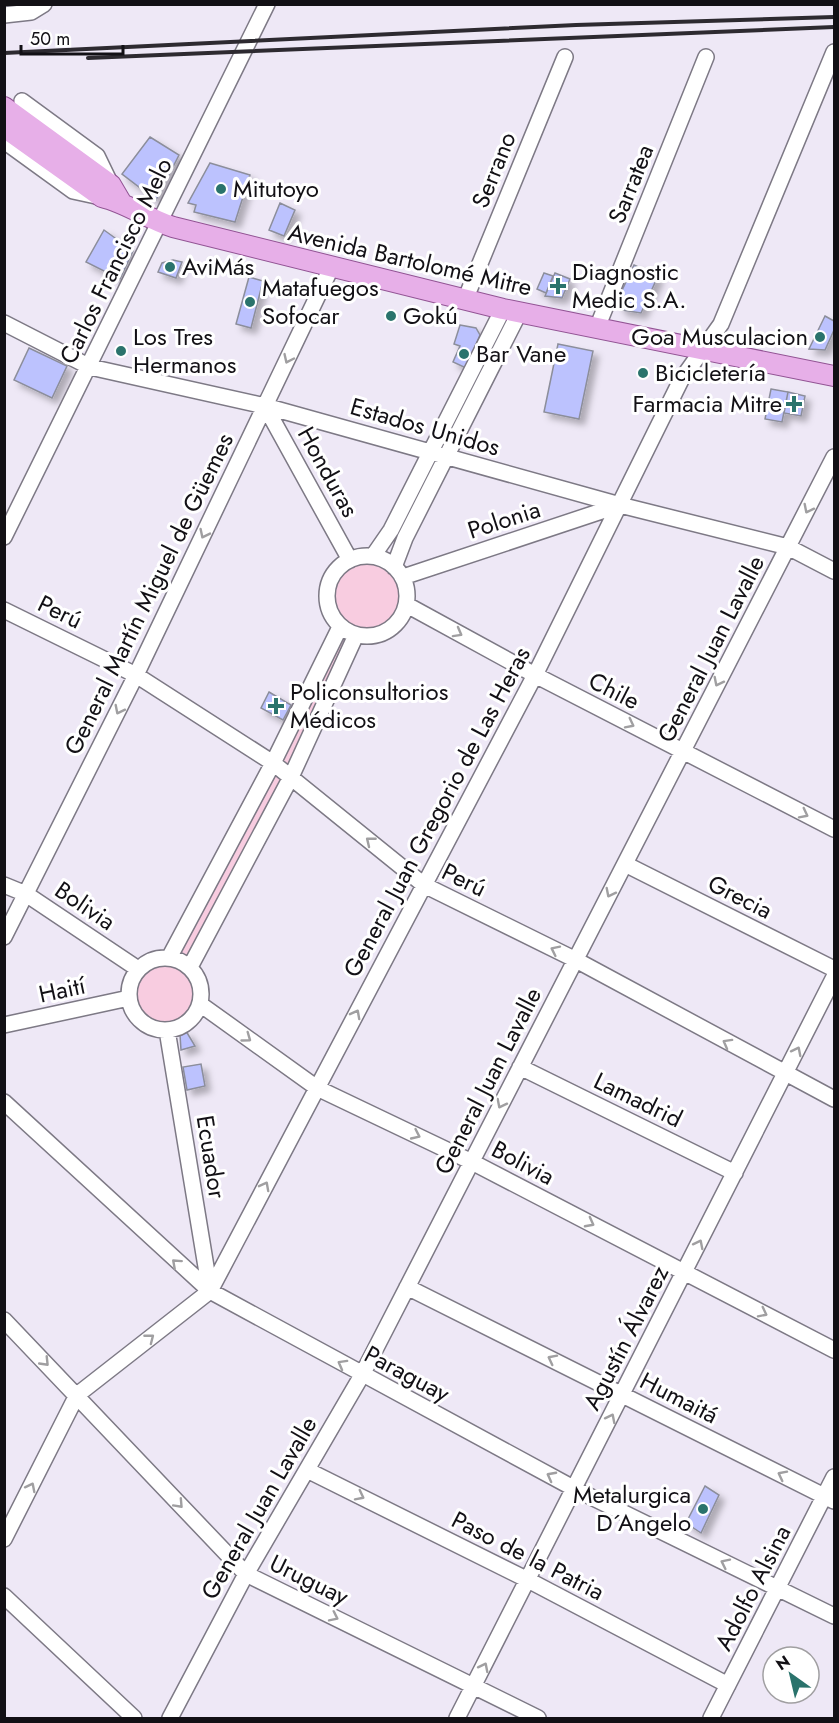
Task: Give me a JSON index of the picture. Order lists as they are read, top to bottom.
{
  "streets": {
    "main road": ["Avenida Bartolomé Mitre"],
    "street": [
      "Serrano",
      "Sarratea",
      "Carlos Francisco Melo",
      "Estados Unidos",
      "Honduras",
      "Polonia",
      "General Martín Miguel de Güemes",
      "Perú",
      "General Juan Lavalle",
      "Chile",
      "General Juan Gregorio de Las Heras",
      "Grecia",
      "Bolivia",
      "Haití",
      "Lamadrid",
      "Ecuador",
      "Agustín Álvarez",
      "Paraguay",
      "Humaitá",
      "Paso de la Patria",
      "Uruguay",
      "Adolfo Alsina"
    ]
  },
  "crossings": [
    ["Serrano", "Avenida Bartolomé Mitre"],
    ["Sarratea", "Avenida Bartolomé Mitre"],
    ["Avenida Bartolomé Mitre", "Carlos Francisco Melo"],
    ["Avenida Bartolomé Mitre", "General Martín Miguel de Güemes"],
    ["Avenida Bartolomé Mitre", "General Juan Gregorio de Las Heras"],
    ["Carlos Francisco Melo", "Estados Unidos"],
    ["Estados Unidos", "Honduras"],
    ["Estados Unidos", "Polonia"],
    ["Estados Unidos", "General Martín Miguel de Güemes"],
    ["Estados Unidos", "General Juan Lavalle"],
    ["Estados Unidos", "General Juan Gregorio de Las Heras"],
    ["Honduras", "Polonia"],
    ["Honduras", "General Martín Miguel de Güemes"],
    ["Honduras", "Chile"],
    ["Polonia", "Chile"],
    ["Polonia", "General Juan Gregorio de Las Heras"],
    ["General Martín Miguel de Güemes", "Perú"],
    ["General Martín Miguel de Güemes", "Bolivia"],
    ["Perú", "General Juan Lavalle"],
    ["Perú", "General Juan Gregorio de Las Heras"],
    ["Perú", "Agustín Álvarez"],
    ["General Juan Lavalle", "Chile"],
    ["General Juan Lavalle", "Grecia"],
    ["General Juan Lavalle", "Bolivia"],
    ["General Juan Lavalle", "Lamadrid"],
    ["General Juan Lavalle", "Paraguay"],
    ["General Juan Lavalle", "Humaitá"],
    ["General Juan Lavalle", "Paso de la Patria"],
    ["General Juan Lavalle", "Uruguay"],
    ["Chile", "General Juan Gregorio de Las Heras"],
    ["General Juan Gregorio de Las Heras", "Bolivia"],
    ["General Juan Gregorio de Las Heras", "Ecuador"],
    ["General Juan Gregorio de Las Heras", "Paraguay"],
    ["General Juan Gregorio de Las Heras", "Uruguay"],
    ["Bolivia", "Haití"],
    ["Bolivia", "Ecuador"],
    ["Bolivia", "Agustín Álvarez"],
    ["Haití", "Ecuador"],
    ["Lamadrid", "Agustín Álvarez"],
    ["Ecuador", "Paraguay"],
    ["Agustín Álvarez", "Paraguay"],
    ["Agustín Álvarez", "Humaitá"],
    ["Agustín Álvarez", "Paso de la Patria"],
    ["Agustín Álvarez", "Uruguay"],
    ["Paraguay", "Adolfo Alsina"],
    ["Humaitá", "Adolfo Alsina"],
    ["Paso de la Patria", "Adolfo Alsina"]
  ],
  "one_way": [
    "General Martín Miguel de Güemes",
    "Perú",
    "General Juan Lavalle",
    "Chile",
    "General Juan Gregorio de Las Heras",
    "Bolivia",
    "Agustín Álvarez",
    "Paraguay",
    "Humaitá",
    "Paso de la Patria",
    "Uruguay"
  ],
  "places": {
    "other": [
      "Mitutoyo",
      "AviMás",
      "Matafuegos Sofocar",
      "Gokú",
      "Goa Musculacion",
      "Los Tres Hermanos",
      "Bar Vane",
      "Bicicletería",
      "Metalurgica D´Angelo"
    ],
    "health": ["Diagnostic Medic S.A.", "Farmacia Mitre", "Policonsultorios Médicos"]
  },
  "scale_bar": "50 m",
  "north": "top left"
}
